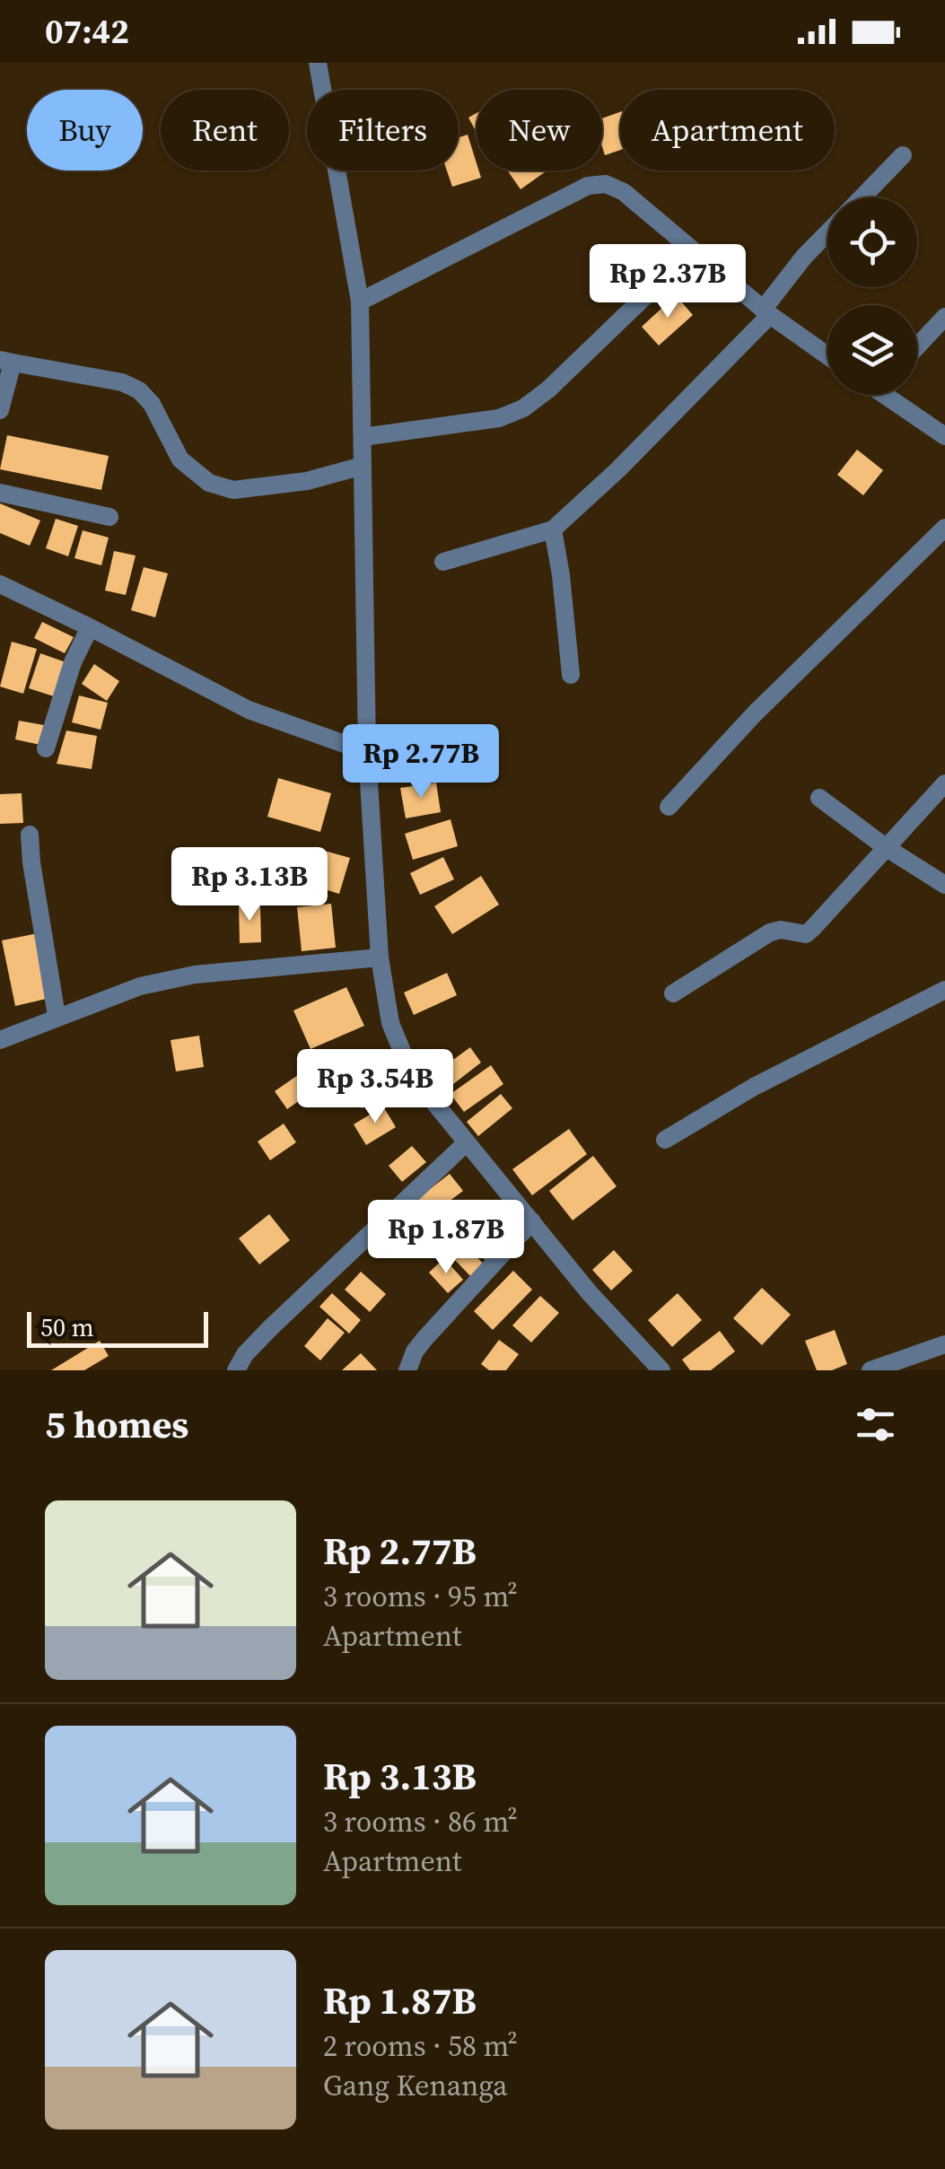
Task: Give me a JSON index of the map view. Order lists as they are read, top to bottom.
{
  "scale_bar": "50 m",
  "page": {
    "status": "07:42",
    "chip": [
      "Buy",
      "Rent",
      "Filters",
      "New",
      "Apartment"
    ],
    "price": [
      "Rp 2.37B",
      "Rp 2.77B",
      "Rp 3.13B",
      "Rp 3.54B",
      "Rp 1.87B"
    ],
    "scale": "50 m",
    "heading": "5 homes",
    "list": [
      {
        "name": "Rp 2.77B",
        "note": "3 rooms · 95 m² · Apartment"
      },
      {
        "name": "Rp 3.13B",
        "note": "3 rooms · 86 m² · Apartment"
      },
      {
        "name": "Rp 1.87B",
        "note": "2 rooms · 58 m² · Gang Kenanga"
      }
    ]
  }
}
